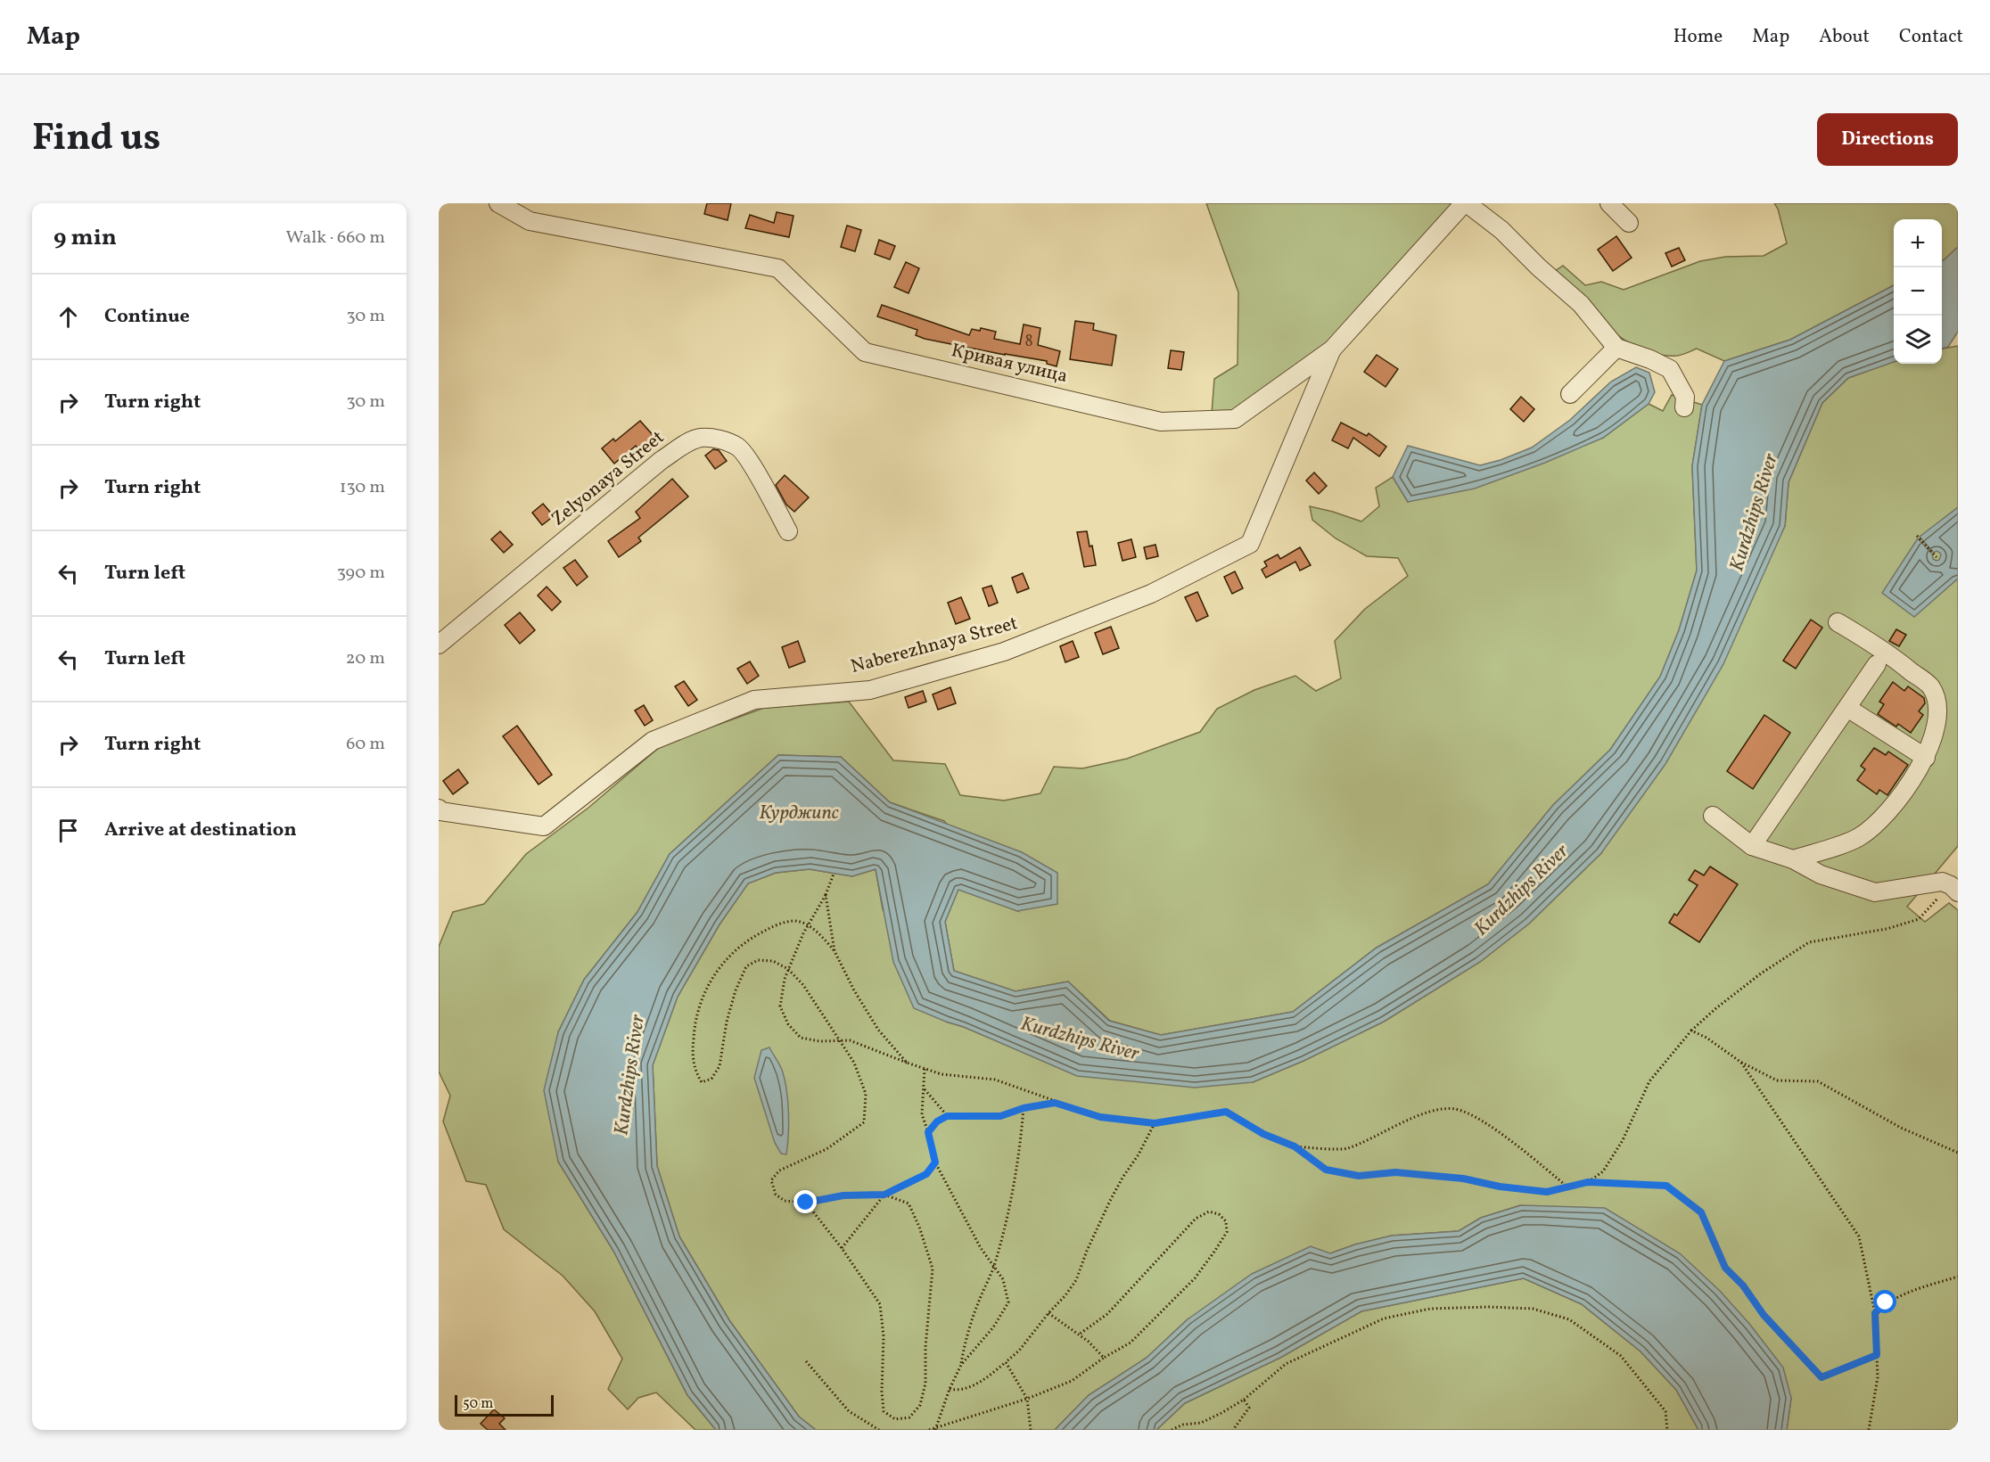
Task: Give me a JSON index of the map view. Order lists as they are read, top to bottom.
{
  "streets": {
    "street": ["Кривая улица", "Zelyonaya Street", "Naberezhnaya Street"]
  },
  "crossings": [
    ["Кривая улица", "Naberezhnaya Street"]
  ],
  "water": ["Kurdzhips River", "Курджипс"],
  "house_numbers": ["8"],
  "scale_bar": "50 m",
  "page": {
    "header": "Map",
    "nav": [
      "Home",
      "Map",
      "About",
      "Contact"
    ],
    "title": "Find us",
    "buttons": "Directions",
    "heading": ["9 min", "Walk · 660 m"],
    "map_buttons": ["+", "−"],
    "list": [
      ["Continue", "30 m"],
      ["Turn right", "30 m"],
      ["Turn right", "130 m"],
      ["Turn left", "390 m"],
      ["Turn left", "20 m"],
      ["Turn right", "60 m"],
      "Arrive at destination"
    ],
    "scale": "50 m"
  }
}
